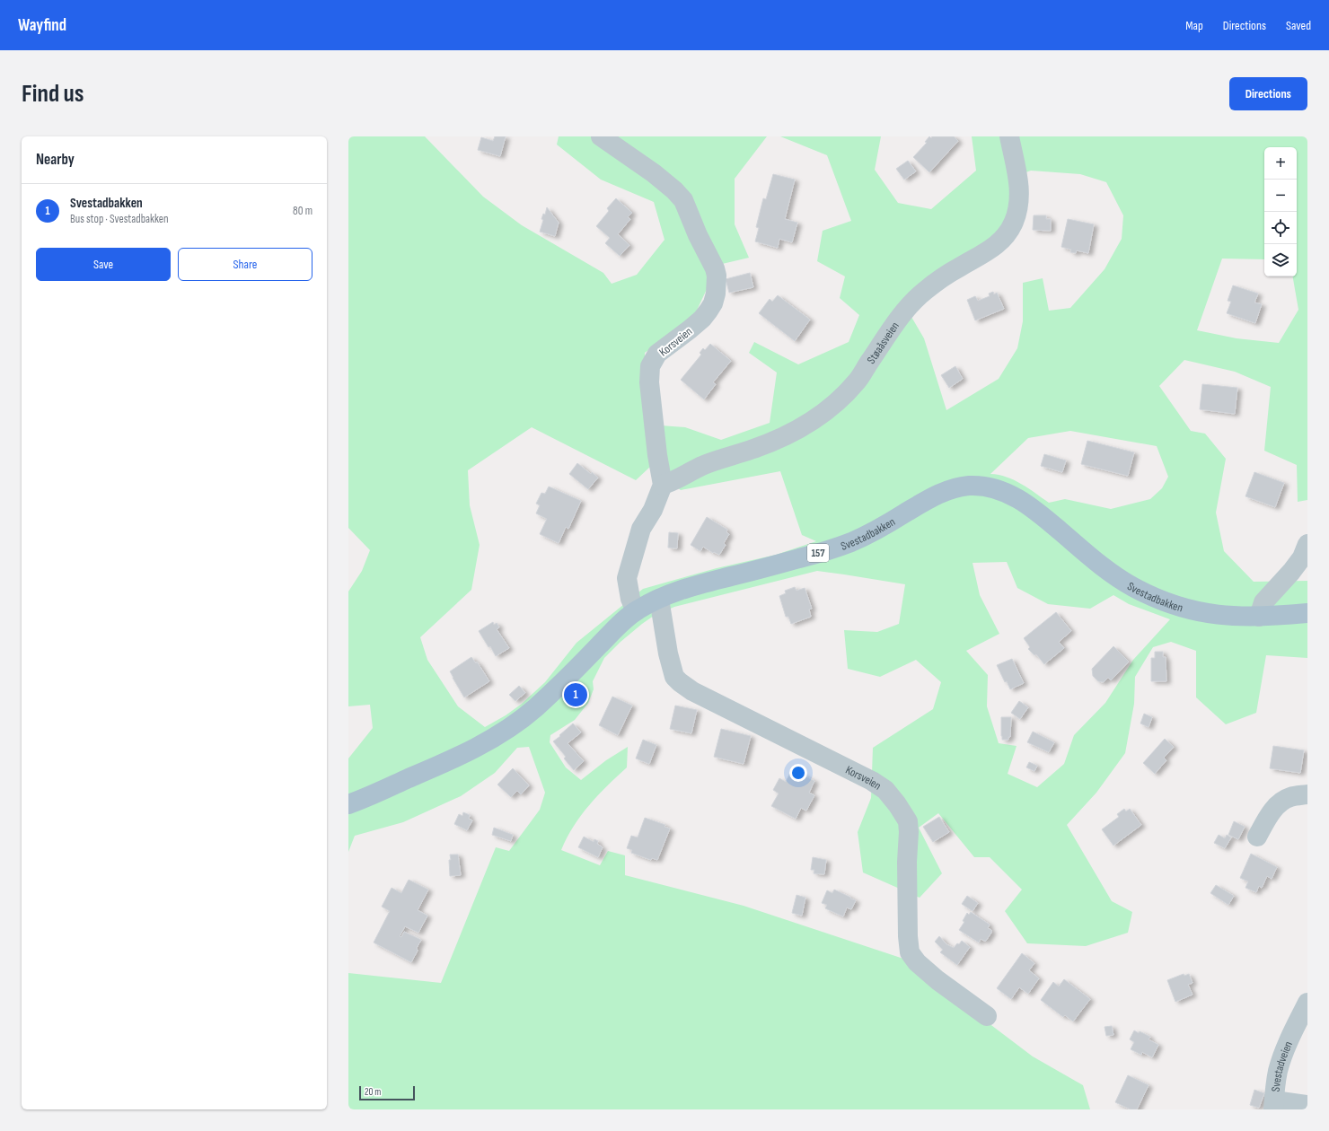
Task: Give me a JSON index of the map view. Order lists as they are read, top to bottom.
{
  "streets": {
    "main road": ["Svestadbakken", "157"],
    "street": ["Korsveien", "Støaåsveien", "Svestadveien"]
  },
  "crossings": [
    ["Korsveien", "Støaåsveien"],
    ["Korsveien", "Svestadbakken"]
  ],
  "scale_bar": "20 m",
  "page": {
    "header": "Wayfind",
    "nav": ["Map", "Directions", "Saved"],
    "buttons": [
      "Directions",
      ["Save", "Share"]
    ],
    "title": "Find us",
    "heading": "Nearby",
    "map_buttons": ["+", "−"],
    "list": [
      {
        "mark": "1",
        "name": "Svestadbakken",
        "note": "Bus stop · Svestadbakken",
        "value": "80 m"
      }
    ],
    "pins": "1",
    "scale": "20 m"
  }
}
